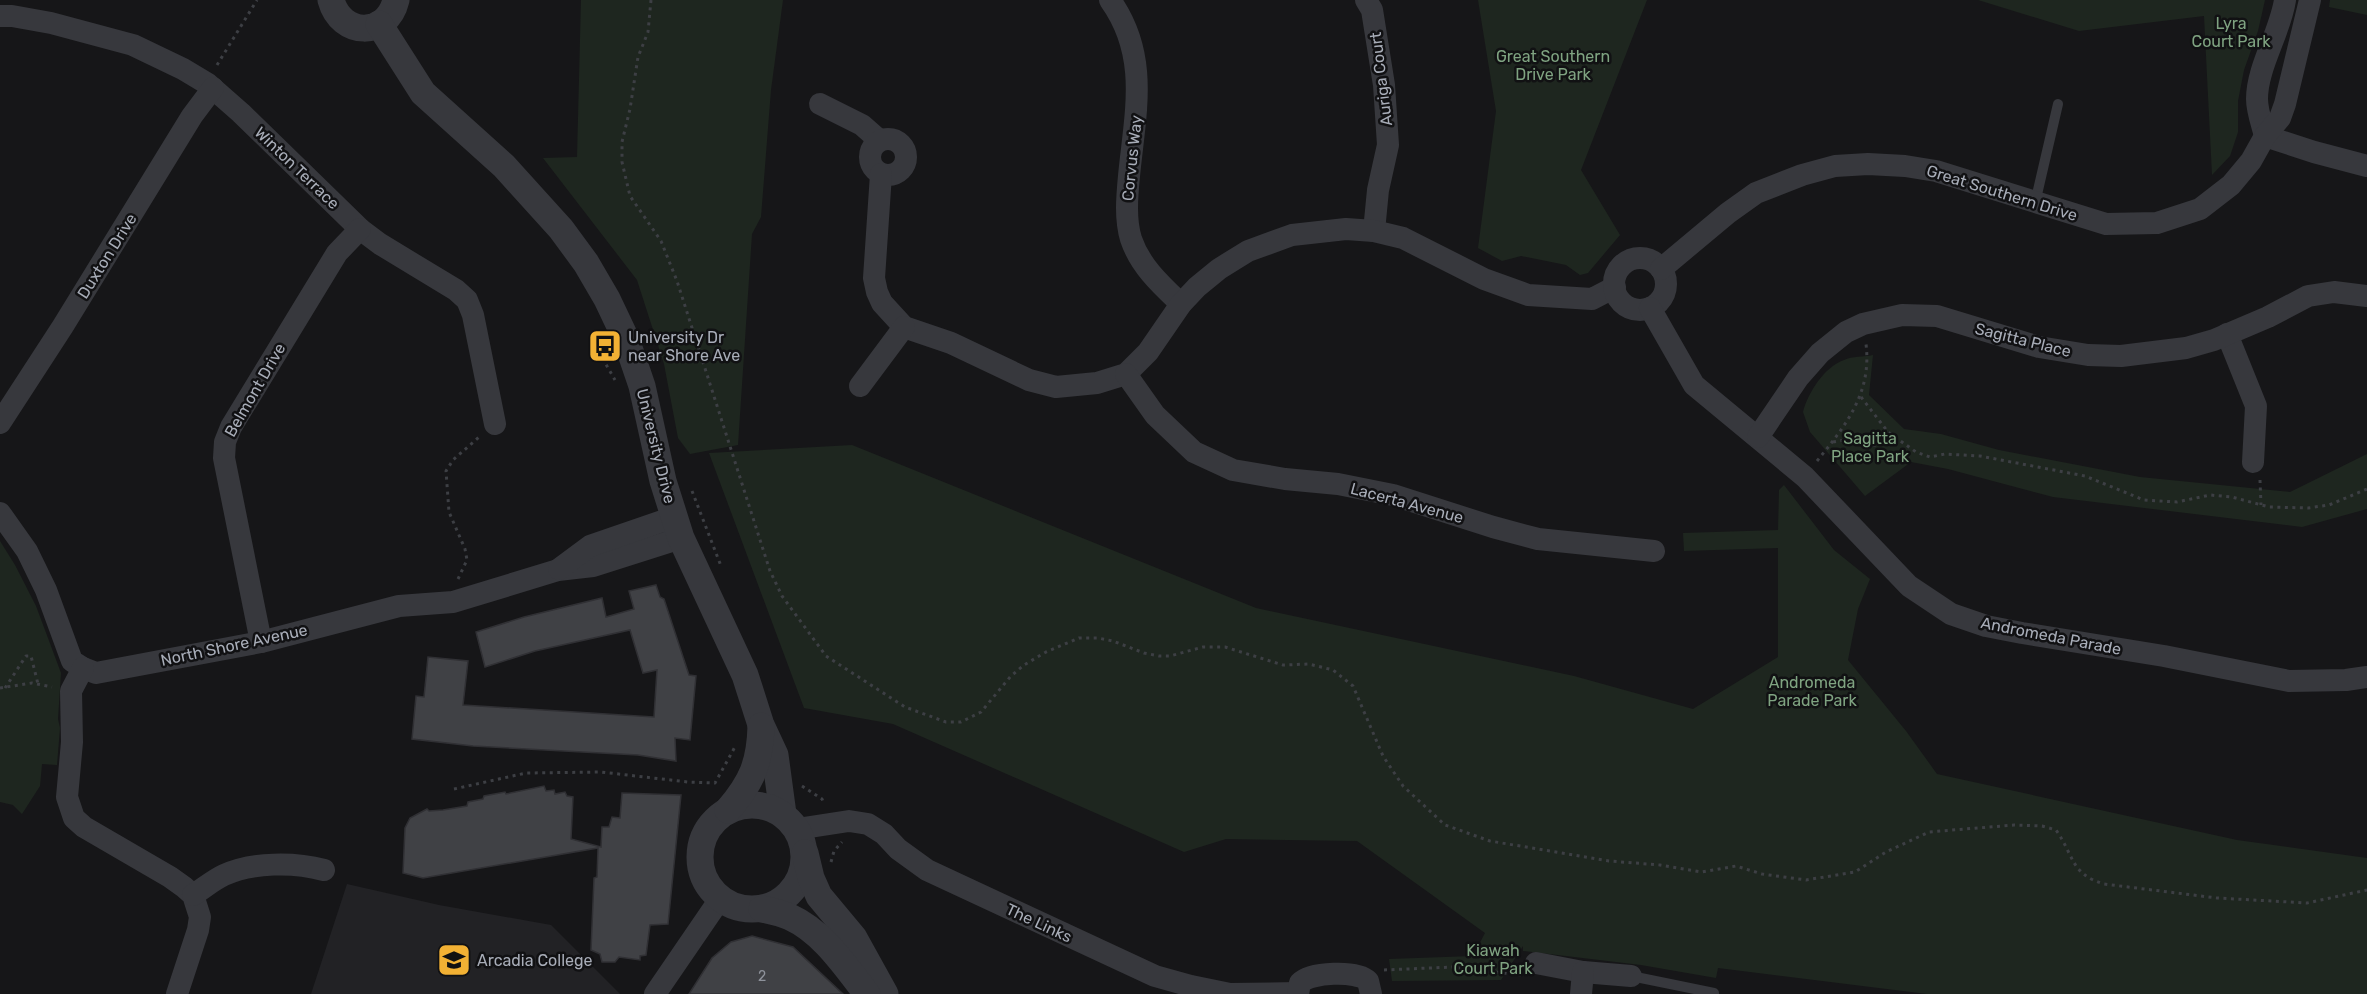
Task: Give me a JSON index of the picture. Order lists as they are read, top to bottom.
{
  "streets": {
    "street": [
      "Auriga Court",
      "Corvus Way",
      "Winton Terrace",
      "Great Southern Drive",
      "Duxton Drive",
      "Sagitta Place",
      "Belmont Drive",
      "University Drive",
      "Lacerta Avenue",
      "Andromeda Parade",
      "North Shore Avenue",
      "The Links"
    ]
  },
  "crossings": [
    ["Winton Terrace", "Duxton Drive"],
    ["Winton Terrace", "Belmont Drive"],
    ["Great Southern Drive", "Andromeda Parade"],
    ["Sagitta Place", "Andromeda Parade"],
    ["Belmont Drive", "North Shore Avenue"],
    ["University Drive", "North Shore Avenue"],
    ["University Drive", "The Links"]
  ],
  "parks": [
    "Lyra Court Park",
    "Great Southern Drive Park",
    "Sagitta Place Park",
    "Andromeda Parade Park",
    "Kiawah Court Park"
  ],
  "places": {
    "bus stop": ["University Dr near Shore Ave"],
    "school or university": ["Arcadia College"]
  },
  "house_numbers": ["2"]
}
